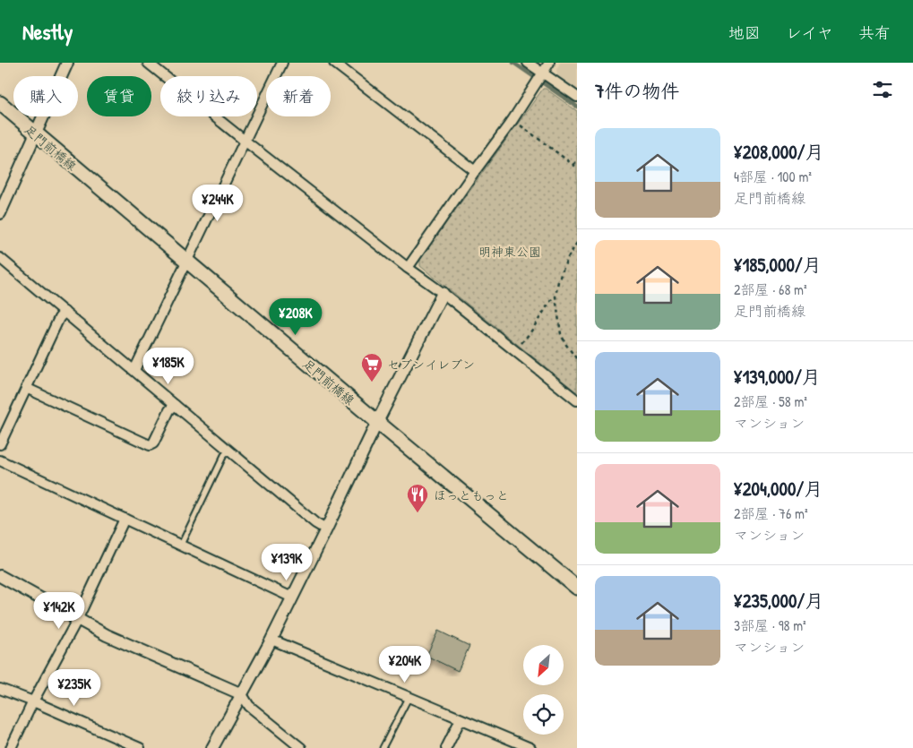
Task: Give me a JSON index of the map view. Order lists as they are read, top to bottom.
{
  "streets": {
    "main road": ["足門前橋線"]
  },
  "parks": ["明神東公園"],
  "places": {
    "supermarket": ["セブンイレブン"],
    "restaurant": ["ほっともっと"]
  },
  "north": "bottom left",
  "page": {
    "header": "Nestly",
    "nav": ["地図", "レイヤ", "共有"],
    "heading": "7件の物件",
    "chip": [
      "購入",
      "賃貸",
      "絞り込み",
      "新着"
    ],
    "list": [
      {
        "name": "¥208,000/月",
        "note": "4部屋 · 100 m² · 足門前橋線"
      },
      {
        "name": "¥185,000/月",
        "note": "2部屋 · 68 m² · 足門前橋線"
      },
      {
        "name": "¥139,000/月",
        "note": "2部屋 · 58 m² · マンション"
      },
      {
        "name": "¥204,000/月",
        "note": "2部屋 · 76 m² · マンション"
      },
      {
        "name": "¥235,000/月",
        "note": "3部屋 · 98 m² · マンション"
      }
    ],
    "price": [
      "¥244K",
      "¥208K",
      "¥185K",
      "¥139K",
      "¥142K",
      "¥204K",
      "¥235K"
    ]
  }
}
